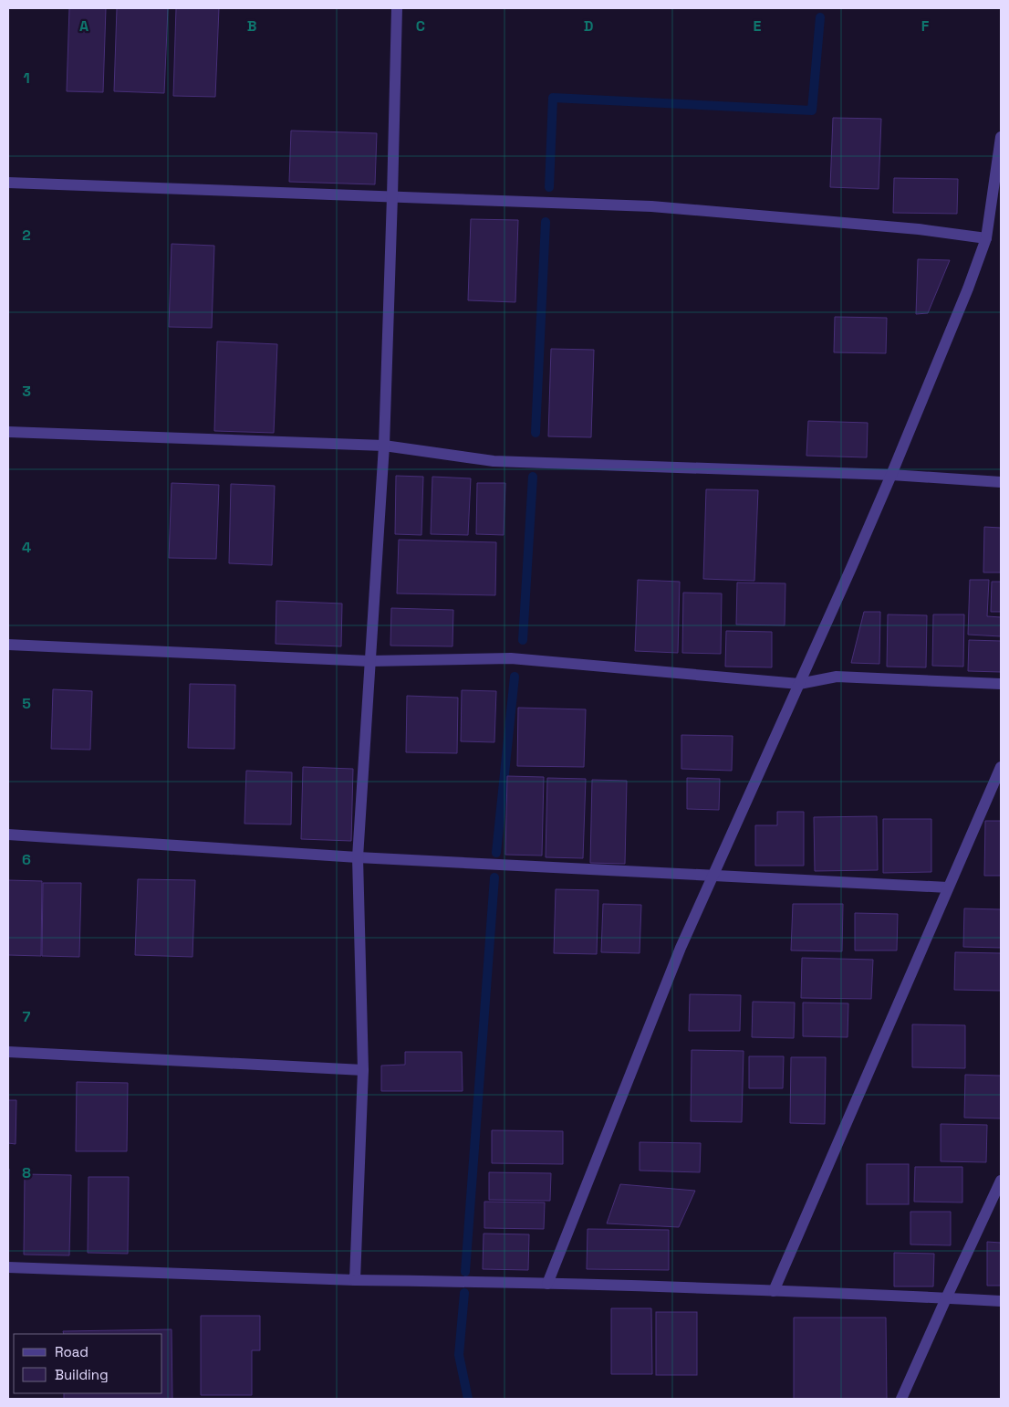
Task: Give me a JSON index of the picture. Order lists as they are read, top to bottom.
{
  "legend": ["Road", "Building"],
  "grid": {
    "columns": [
      "A",
      "B",
      "C",
      "D",
      "E",
      "F"
    ],
    "rows": [
      "1",
      "2",
      "3",
      "4",
      "5",
      "6",
      "7",
      "8"
    ]
  }
}
